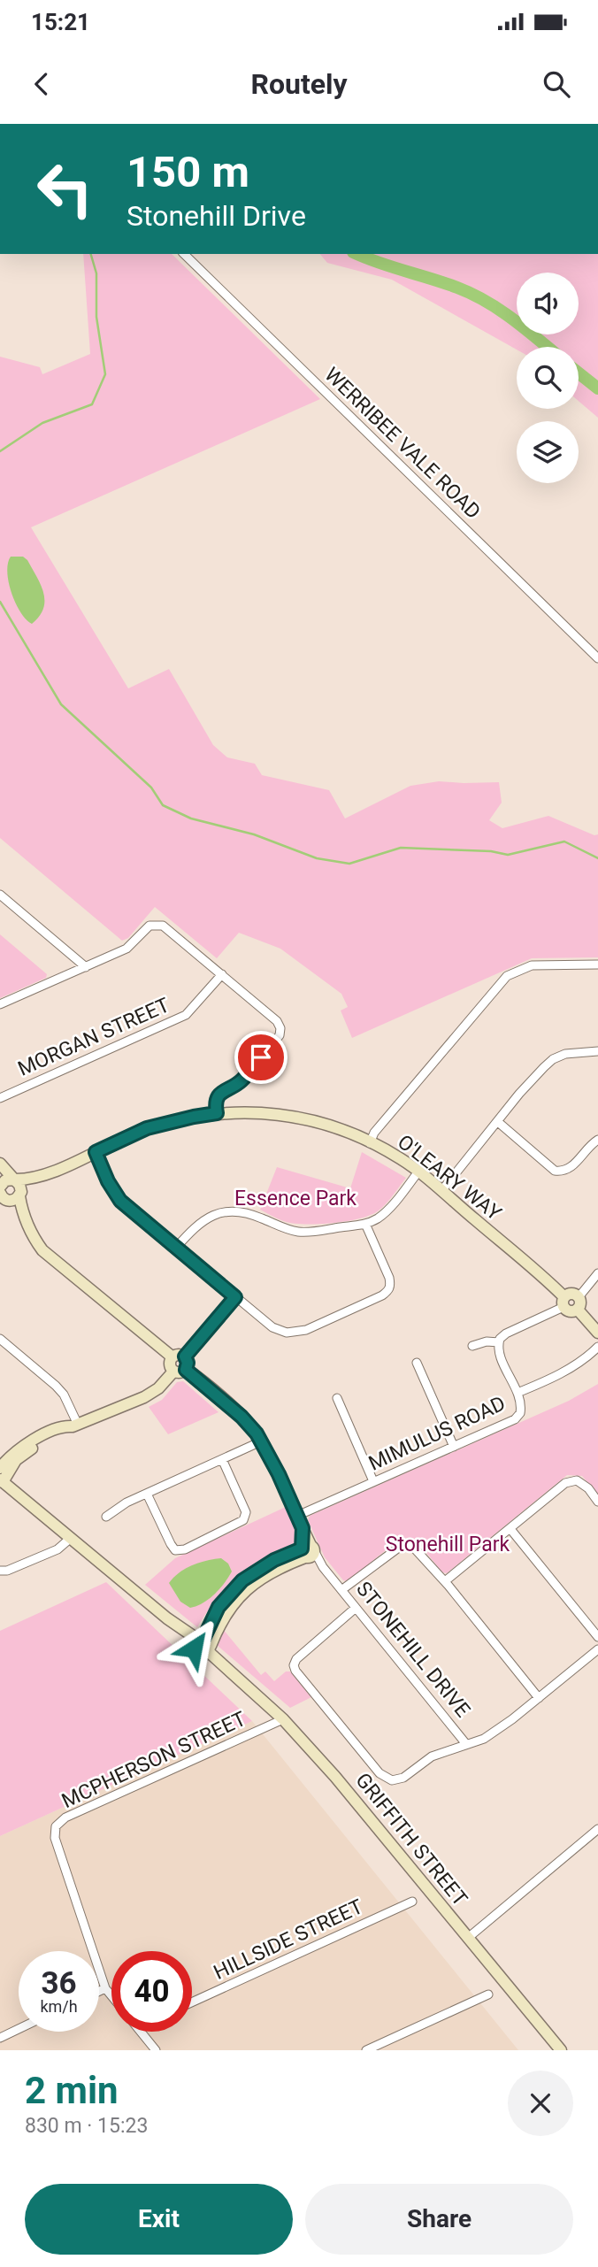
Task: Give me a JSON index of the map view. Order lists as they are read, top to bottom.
{
  "streets": {
    "street": [
      "WERRIBEE VALE ROAD",
      "MORGAN STREET",
      "O'LEARY WAY",
      "MIMULUS ROAD",
      "STONEHILL DRIVE",
      "MCPHERSON STREET",
      "GRIFFITH STREET",
      "HILLSIDE STREET"
    ]
  },
  "crossings": [
    ["MCPHERSON STREET", "GRIFFITH STREET"]
  ],
  "parks": ["Essence Park", "Stonehill Park"],
  "page": {
    "status": "15:21",
    "header": "Routely",
    "turn": ["150 m", "Stonehill Drive"],
    "speed": "36 km/h",
    "limit": "40",
    "heading": ["2 min", "830 m · 15:23"],
    "buttons": ["Exit", "Share"]
  }
}
